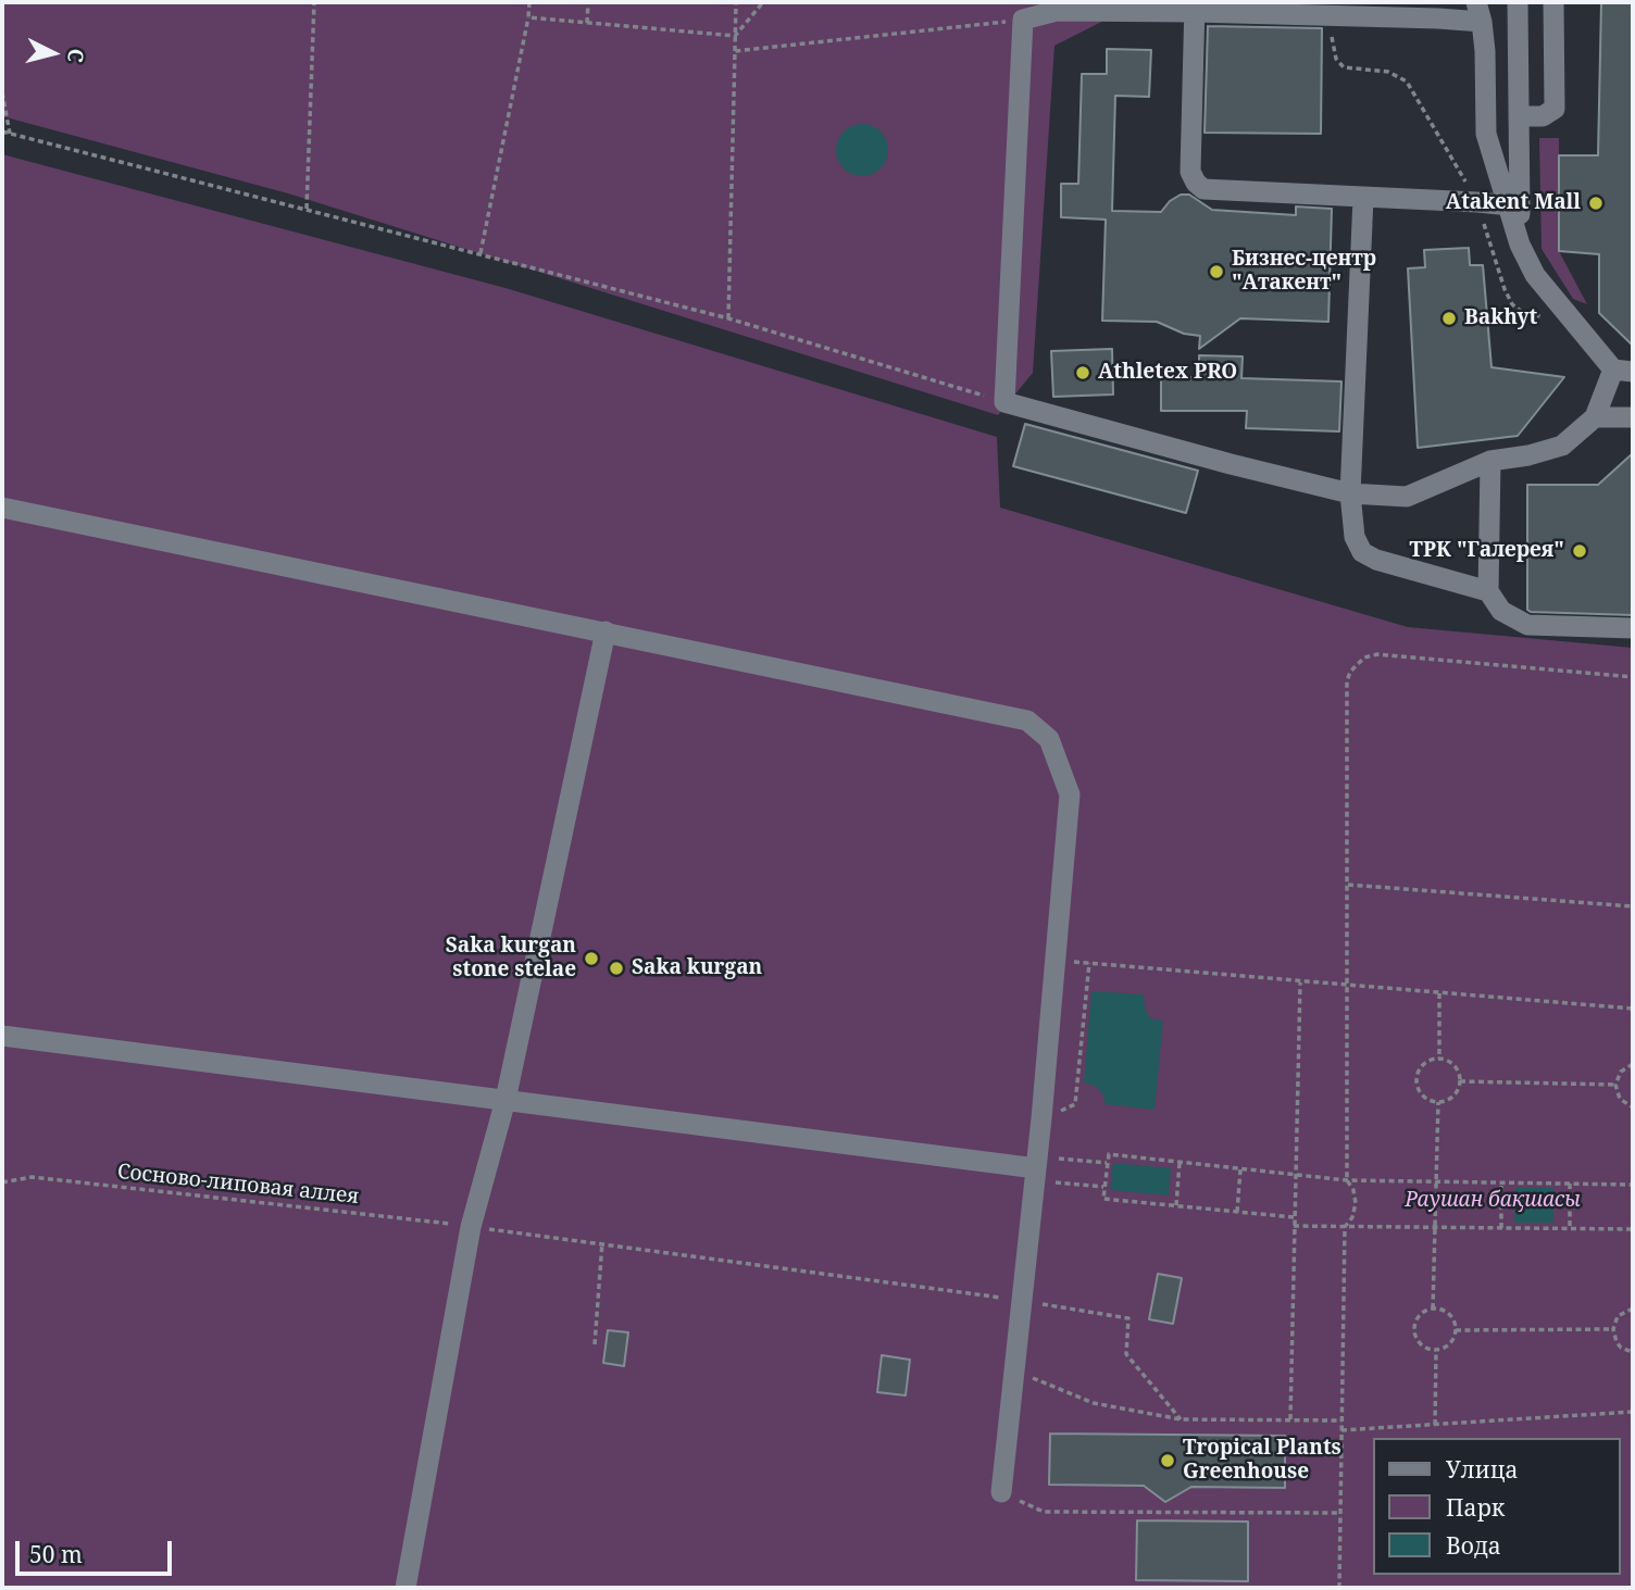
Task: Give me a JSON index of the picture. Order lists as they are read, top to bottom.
{
  "streets": {
    "path": ["Сосново-липовая аллея"]
  },
  "parks": ["Раушан бақшасы"],
  "places": [
    "Atakent Mall",
    "Бизнес-центр \"Атакент\"",
    "Bakhyt",
    "Athletex PRO",
    "ТРК \"Галерея\"",
    "Saka kurgan stone stelae",
    "Saka kurgan",
    "Tropical Plants Greenhouse"
  ],
  "legend": ["Улица", "Парк", "Вода"],
  "scale_bar": "50 m",
  "north": "right"
}
